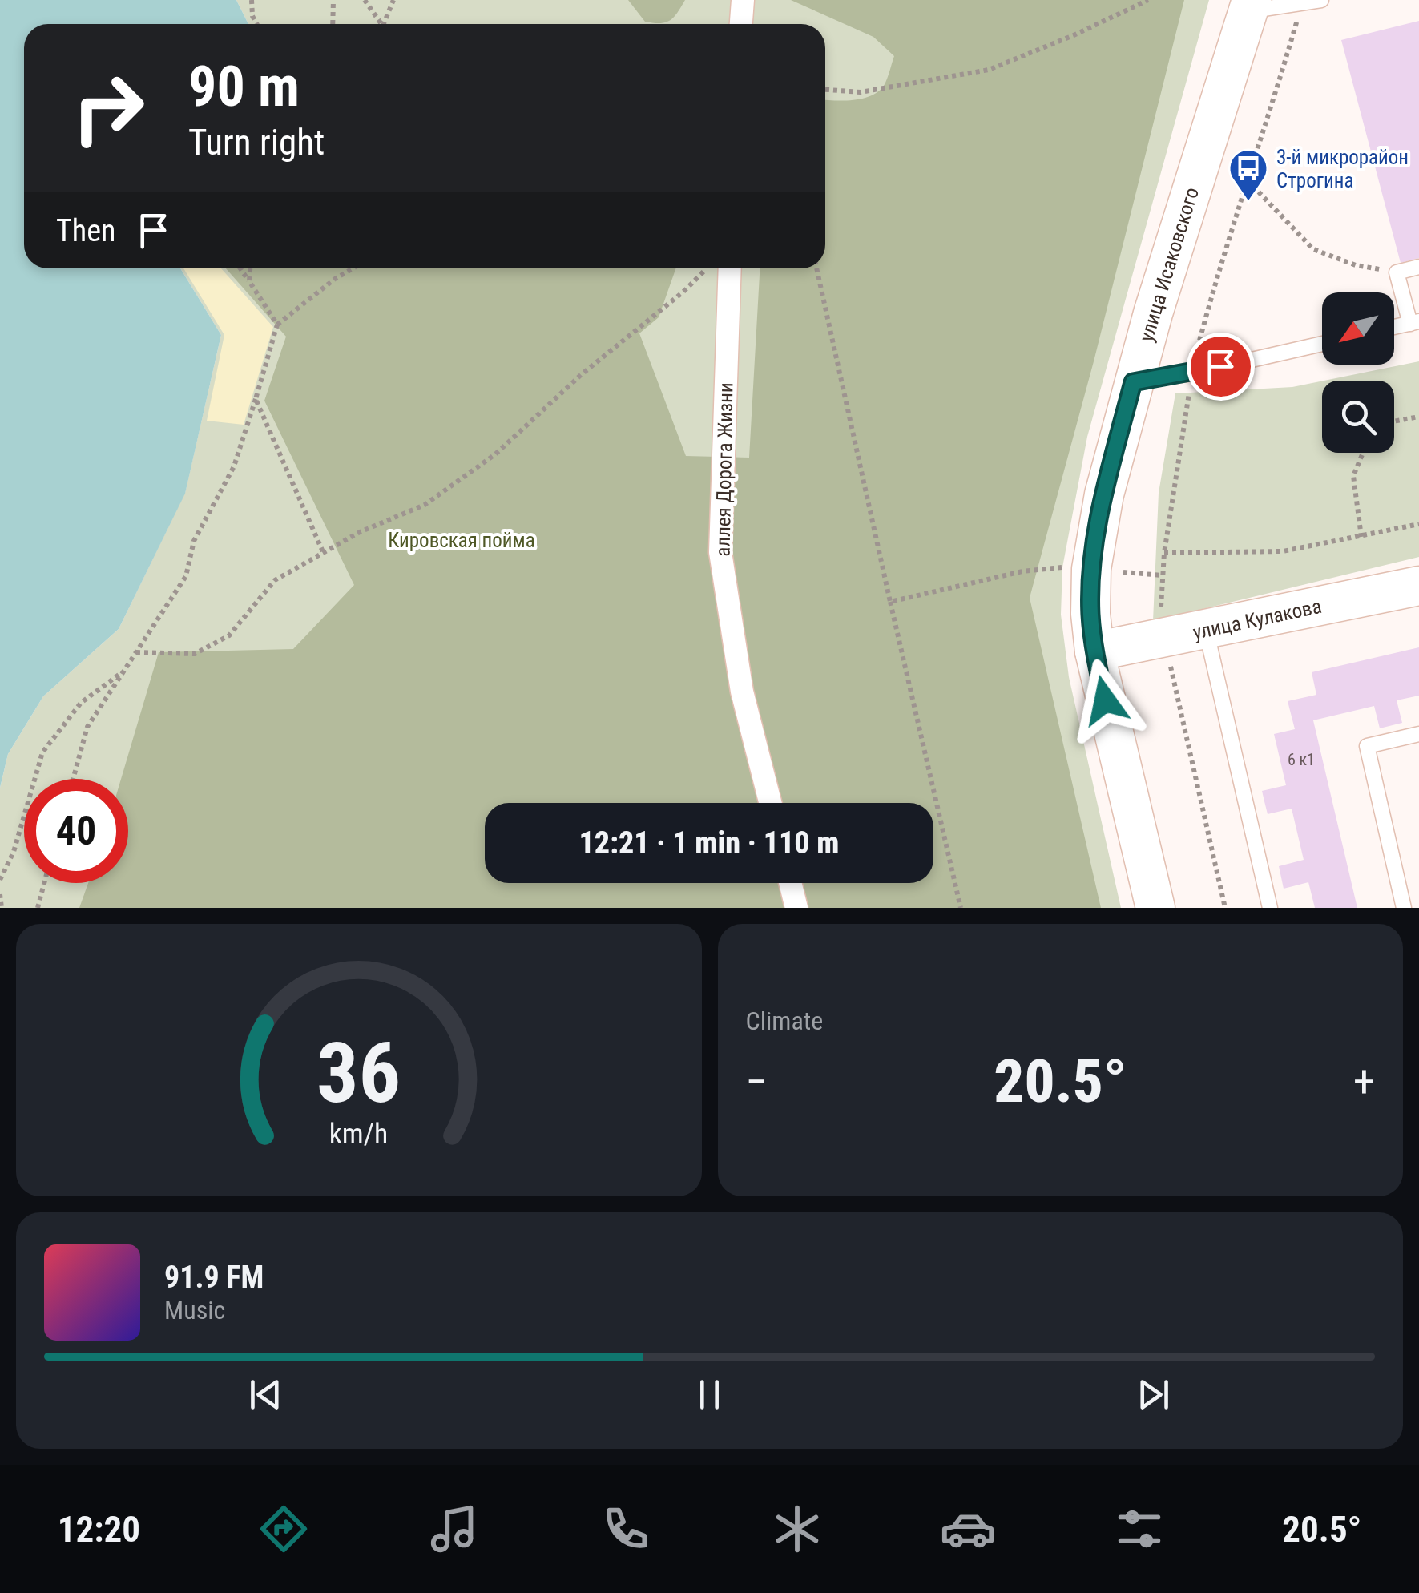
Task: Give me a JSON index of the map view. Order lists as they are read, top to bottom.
{
  "streets": {
    "street": ["улица Исаковского", "аллея Дорога Жизни", "улица Кулакова"]
  },
  "crossings": [
    ["улица Исаковского", "улица Кулакова"]
  ],
  "parks": ["Кировская пойма"],
  "places": {
    "bus stop": ["3-й микрорайон Строгина"]
  },
  "house_numbers": ["6 к1"],
  "north": "bottom left",
  "page": {
    "turn": ["90 m", "Turn right"],
    "then": "Then",
    "limit": "40",
    "trip": "12:21 · 1 min · 110 m",
    "tile": "Climate",
    "heat": ["−", "20.5°", "+"],
    "song": ["91.9 FM", "Music"],
    "tabs": ["12:20", "20.5°"],
    "gauge": ["36", "km/h"]
  }
}
